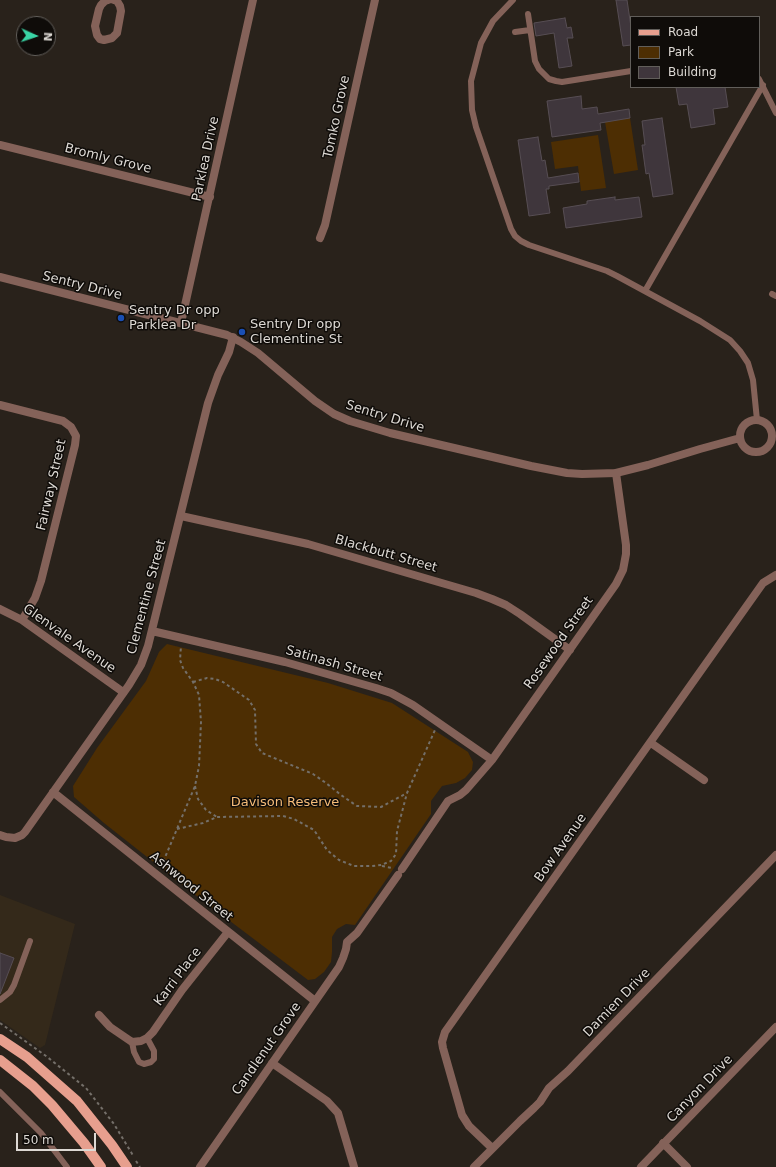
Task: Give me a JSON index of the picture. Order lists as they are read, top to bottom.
{
  "streets": {
    "street": [
      "Tomko Grove",
      "Bromly Grove",
      "Parklea Drive",
      "Sentry Drive",
      "Fairway Street",
      "Blackbutt Street",
      "Clementine Street",
      "Glenvale Avenue",
      "Rosewood Street",
      "Satinash Street",
      "Bow Avenue",
      "Ashwood Street",
      "Karri Place",
      "Damien Drive",
      "Candlenut Grove",
      "Canyon Drive"
    ]
  },
  "crossings": [
    ["Bromly Grove", "Parklea Drive"],
    ["Parklea Drive", "Sentry Drive"],
    ["Sentry Drive", "Clementine Street"],
    ["Sentry Drive", "Rosewood Street"],
    ["Fairway Street", "Glenvale Avenue"],
    ["Blackbutt Street", "Clementine Street"],
    ["Blackbutt Street", "Rosewood Street"],
    ["Clementine Street", "Glenvale Avenue"],
    ["Clementine Street", "Satinash Street"],
    ["Clementine Street", "Ashwood Street"],
    ["Rosewood Street", "Satinash Street"],
    ["Rosewood Street", "Candlenut Grove"],
    ["Bow Avenue", "Damien Drive"],
    ["Ashwood Street", "Karri Place"],
    ["Ashwood Street", "Candlenut Grove"]
  ],
  "parks": ["Davison Reserve"],
  "places": ["Sentry Dr opp Parklea Dr", "Sentry Dr opp Clementine St"],
  "legend": ["Road", "Park", "Building"],
  "scale_bar": "50 m",
  "north": "right"
}
